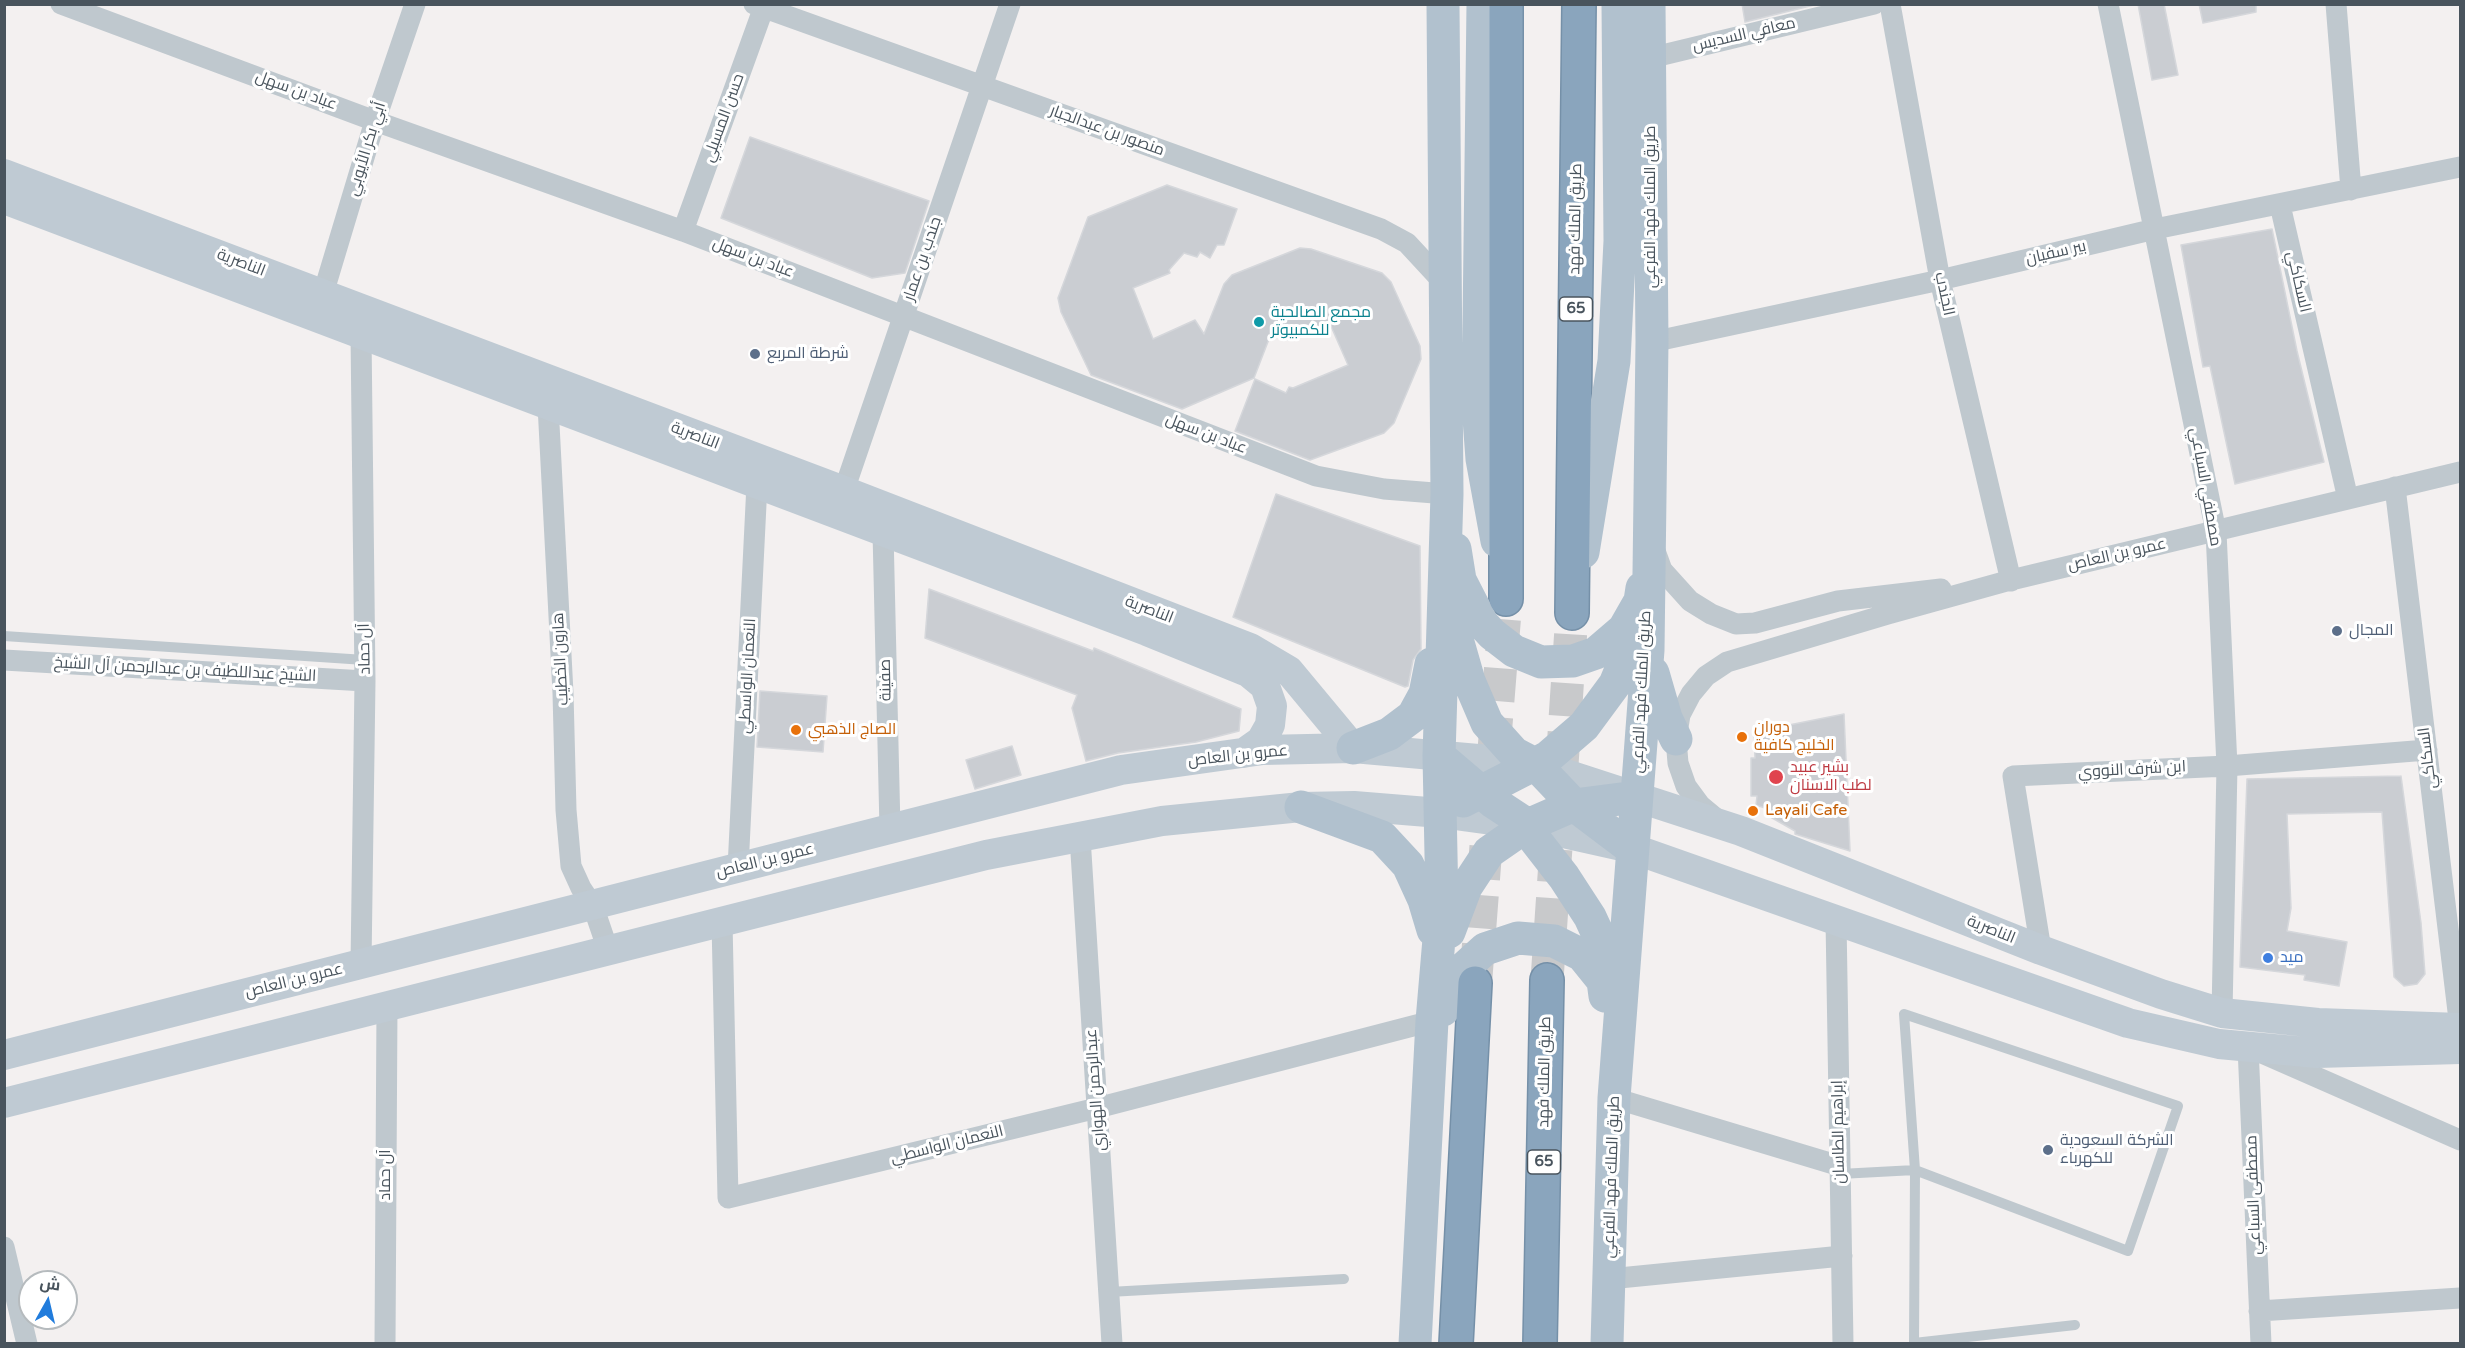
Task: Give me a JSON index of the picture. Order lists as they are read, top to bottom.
{
  "streets": {
    "highway": ["طريق الملك فهد", "65"],
    "main road": ["طريق الملك فهد الفرعي", "الناصرية", "عمرو بن العاص"],
    "street": [
      "معافي السديس",
      "عباد بن سهل",
      "حسن المسيلي",
      "منصور بن عبدالجبار",
      "أبي بكر الأيوبي",
      "بير سفيان",
      "جندب بن عمار",
      "السكاكي",
      "الجندب",
      "مصطفي السباعي",
      "آل حماد",
      "هارون الخطيب",
      "الشيخ عبداللطيف بن عبدالرحمن آل الشيخ",
      "النعمان الواسطي",
      "صفينة",
      "ابن شرف النووي",
      "عبدالرحمن الهواري",
      "إبراهيم الطاسان",
      "مصطفى السباعي"
    ]
  },
  "crossings": [
    ["معافي السديس", "طريق الملك فهد الفرعي"],
    ["عباد بن سهل", "حسن المسيلي"],
    ["عباد بن سهل", "أبي بكر الأيوبي"],
    ["عباد بن سهل", "جندب بن عمار"],
    ["حسن المسيلي", "منصور بن عبدالجبار"],
    ["منصور بن عبدالجبار", "جندب بن عمار"],
    ["أبي بكر الأيوبي", "الناصرية"],
    ["طريق الملك فهد الفرعي", "بير سفيان"],
    ["طريق الملك فهد الفرعي", "الناصرية"],
    ["بير سفيان", "السكاكي"],
    ["بير سفيان", "الجندب"],
    ["بير سفيان", "مصطفي السباعي"],
    ["جندب بن عمار", "الناصرية"],
    ["الناصرية", "السكاكي"],
    ["الناصرية", "مصطفي السباعي"],
    ["الناصرية", "عمرو بن العاص"],
    ["الناصرية", "آل حماد"],
    ["الناصرية", "هارون الخطيب"],
    ["الناصرية", "النعمان الواسطي"],
    ["الناصرية", "صفينة"],
    ["الناصرية", "ابن شرف النووي"],
    ["السكاكي", "عمرو بن العاص"],
    ["السكاكي", "ابن شرف النووي"],
    ["الجندب", "عمرو بن العاص"],
    ["مصطفي السباعي", "عمرو بن العاص"],
    ["مصطفي السباعي", "ابن شرف النووي"],
    ["عمرو بن العاص", "آل حماد"],
    ["عمرو بن العاص", "هارون الخطيب"],
    ["عمرو بن العاص", "النعمان الواسطي"],
    ["عمرو بن العاص", "صفينة"],
    ["آل حماد", "الشيخ عبداللطيف بن عبدالرحمن آل الشيخ"],
    ["النعمان الواسطي", "عبدالرحمن الهواري"]
  ],
  "places": [
    "مجمع الصالحية للكمبيوتر",
    "شرطة المربع",
    "المجال",
    "الصاج الذهبي",
    "دوران الخليج كافية",
    "بشير عبيد لطب الاسنان",
    "Layali Cafe",
    "ميد",
    "الشركة السعودية للكهرباء"
  ],
  "north": "top"
}
